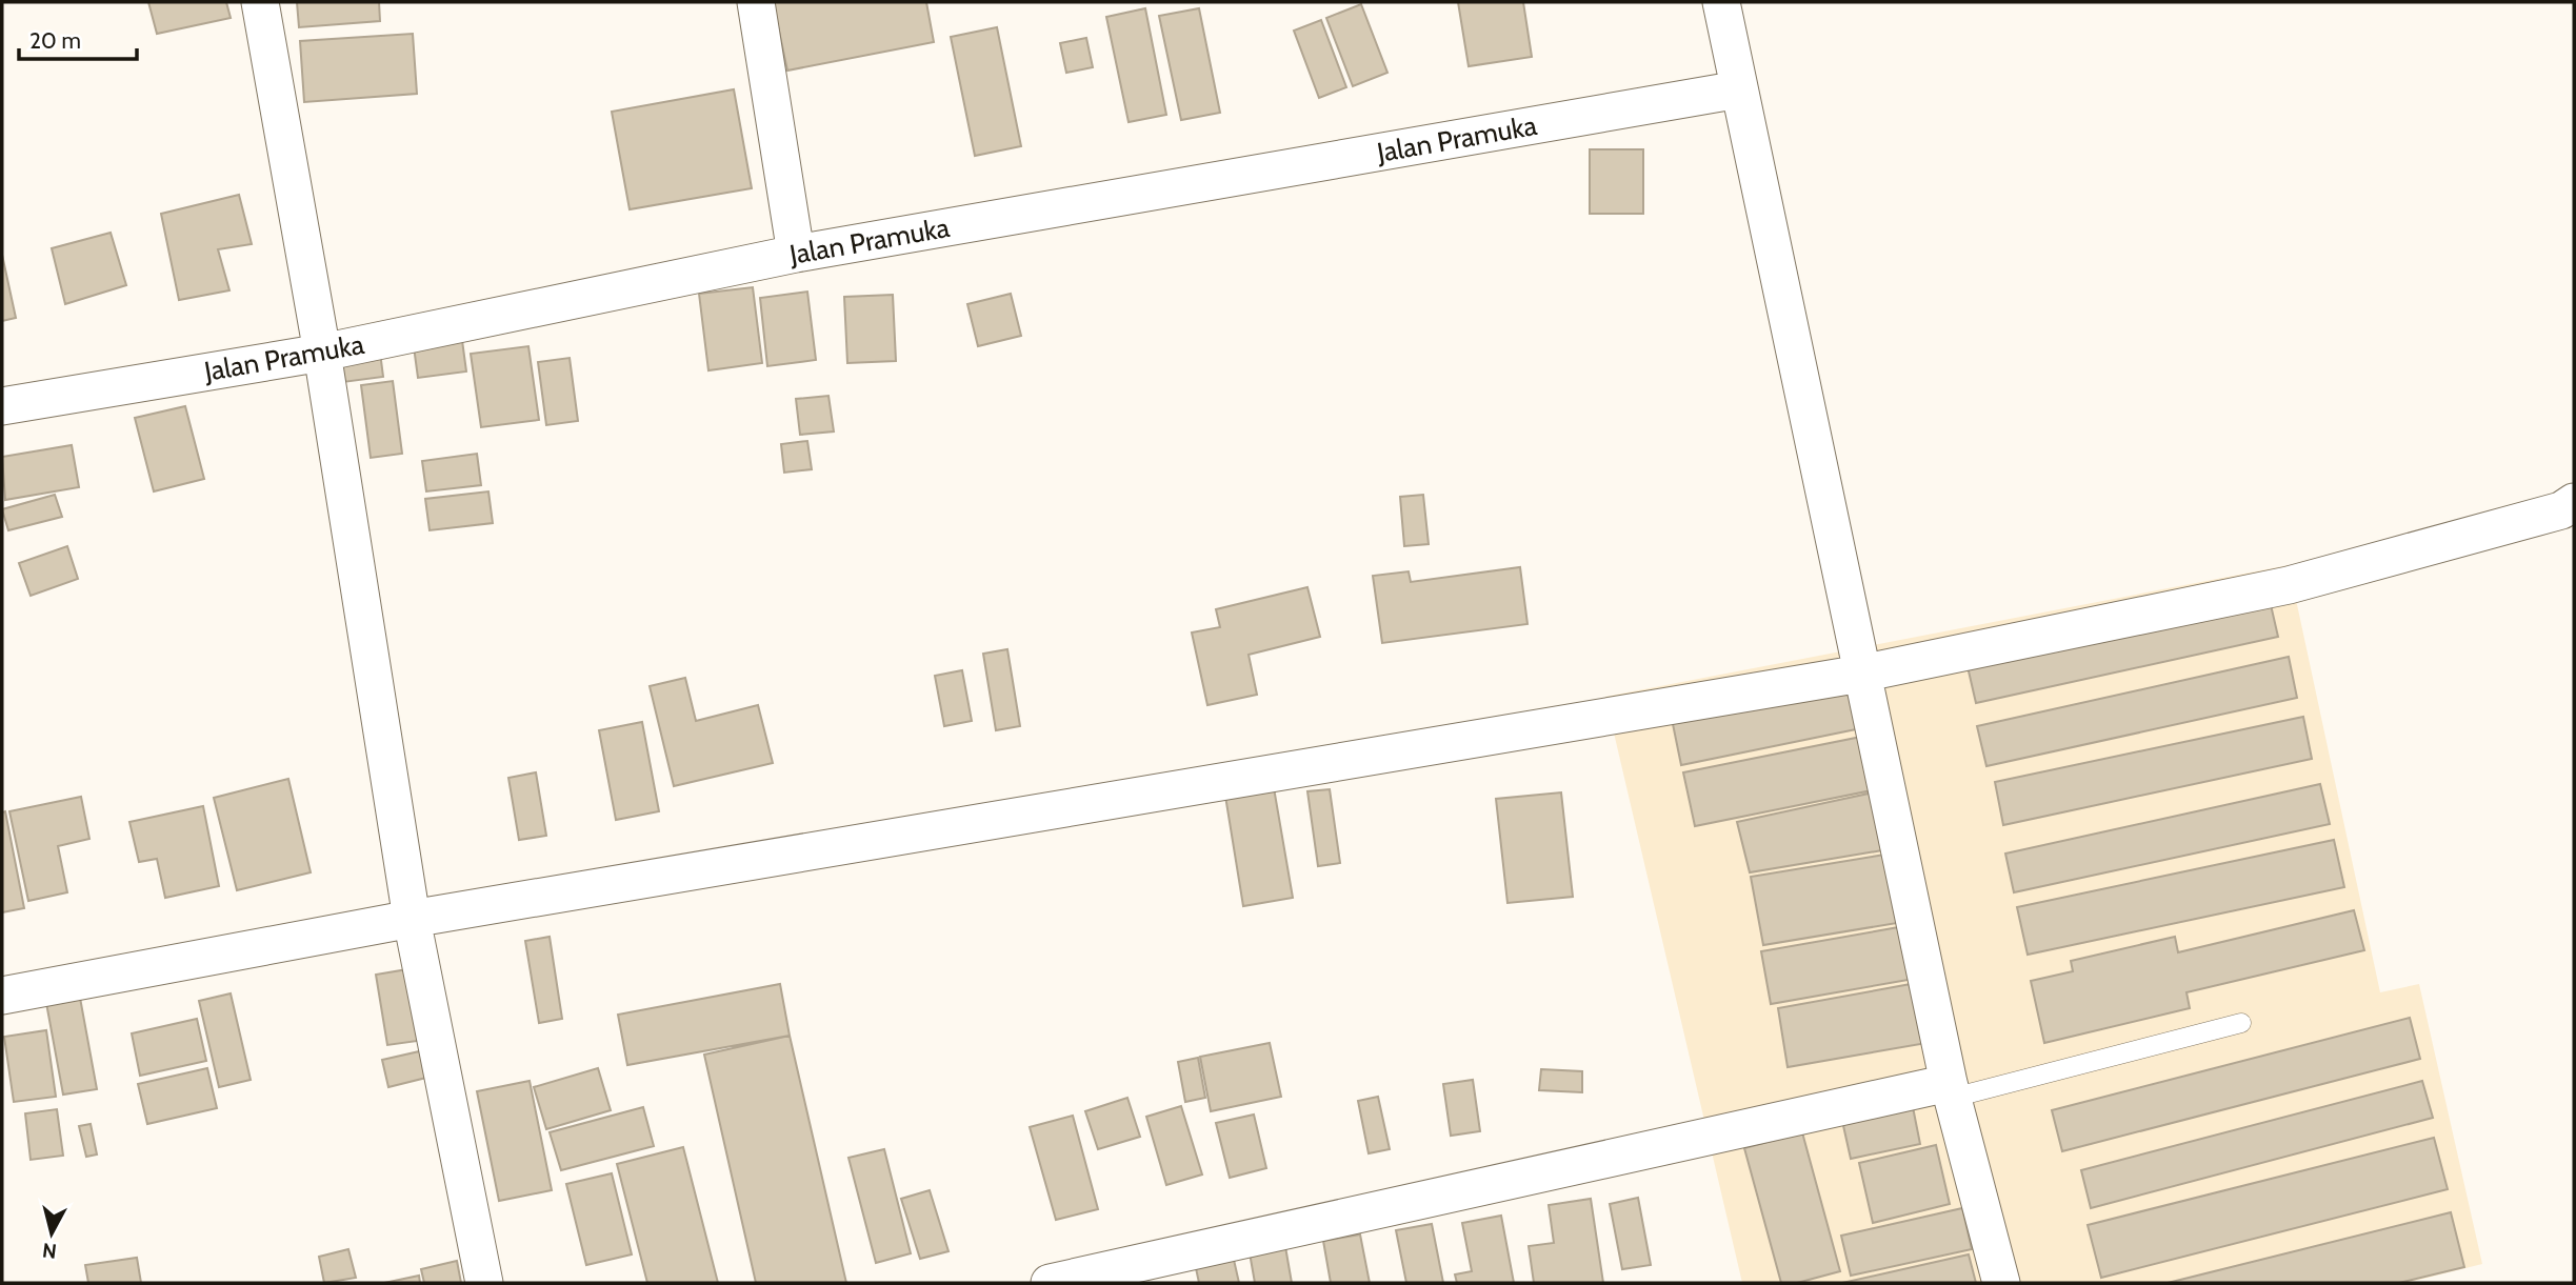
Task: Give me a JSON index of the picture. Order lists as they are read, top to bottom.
{
  "streets": {
    "street": ["Jalan Pramuka"]
  },
  "scale_bar": "20 m",
  "north": "bottom"
}
